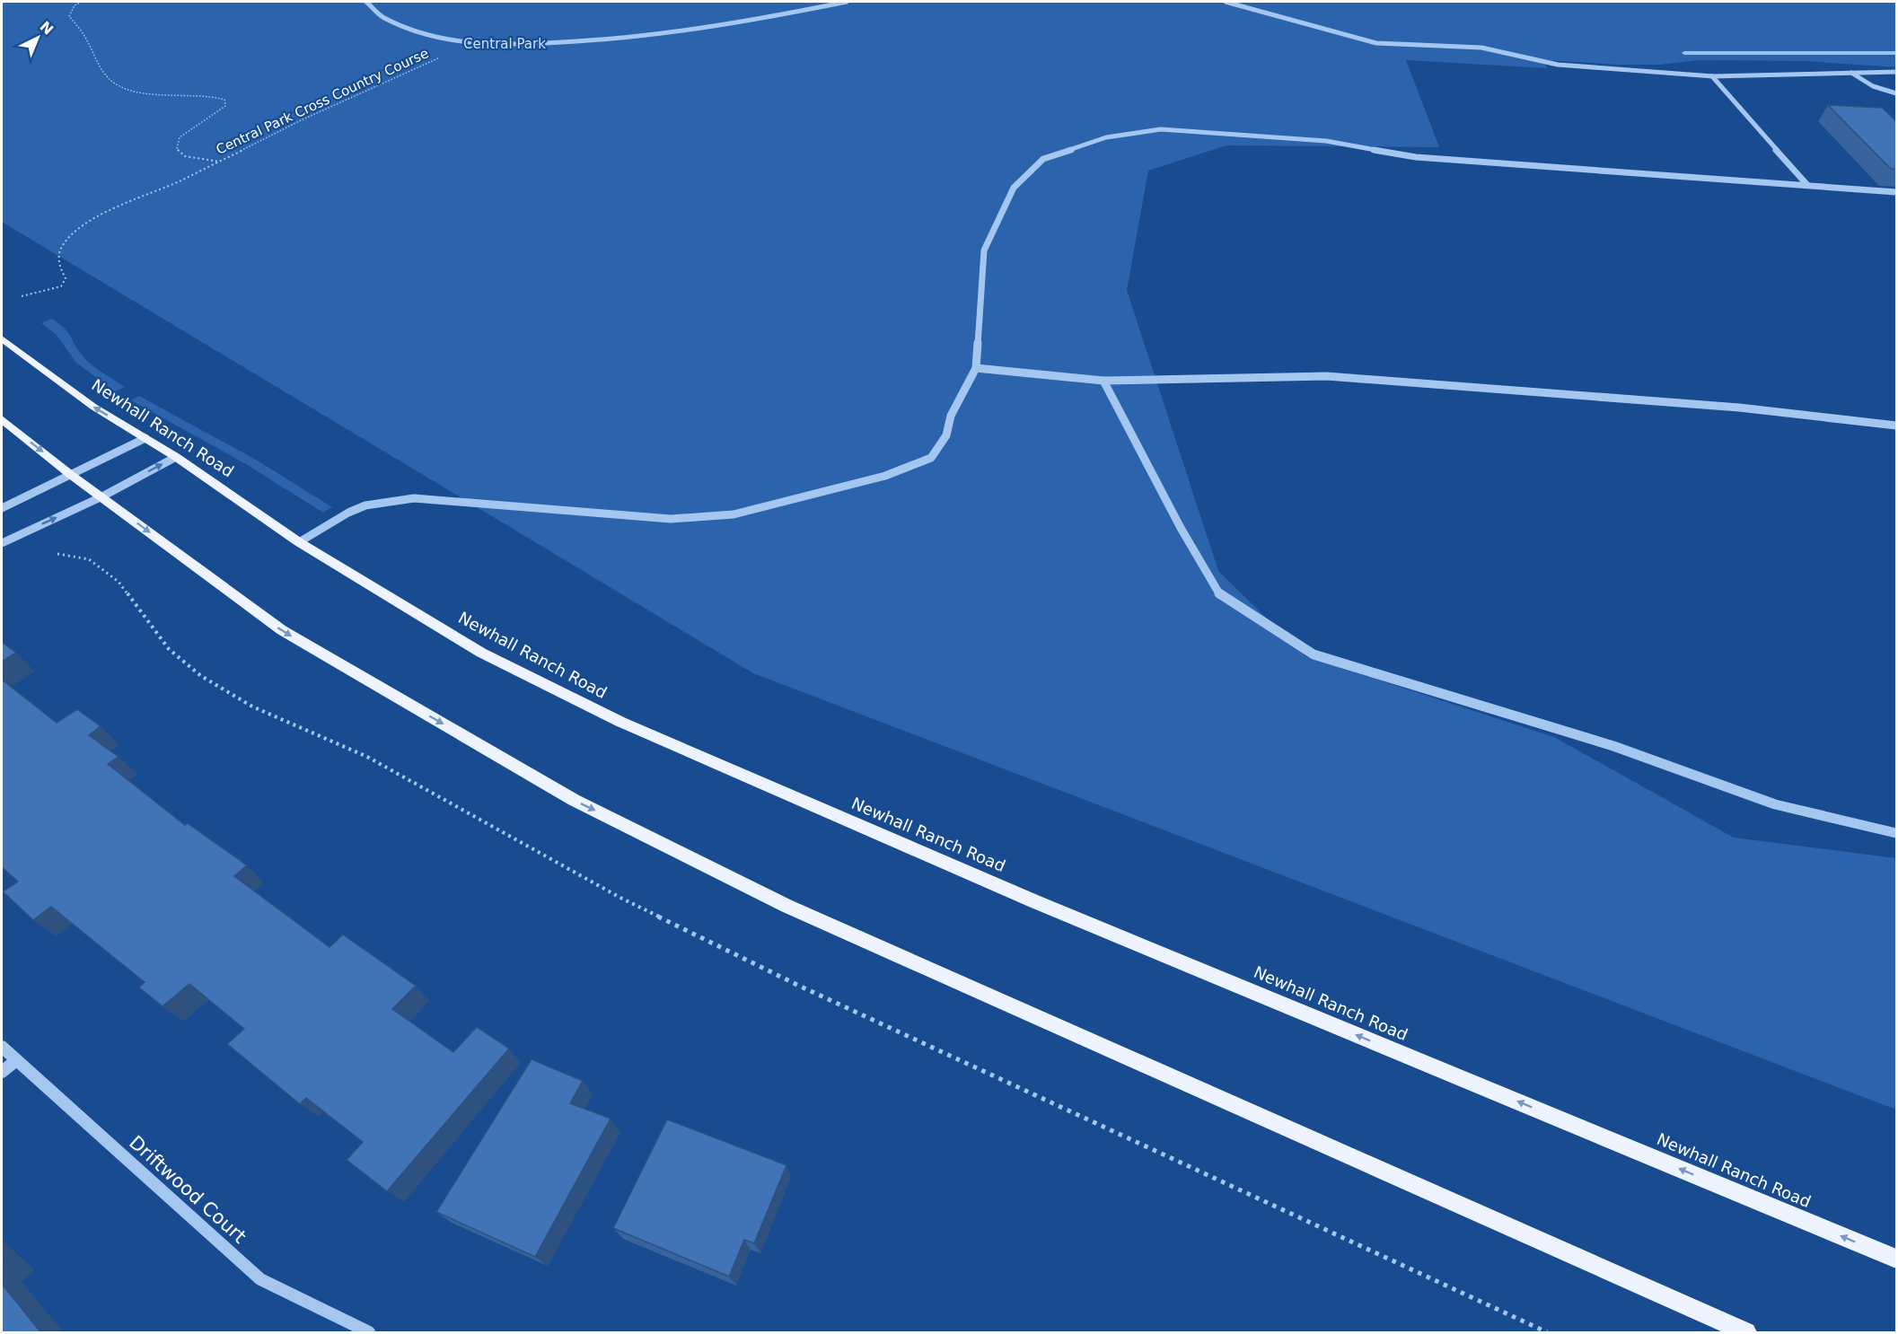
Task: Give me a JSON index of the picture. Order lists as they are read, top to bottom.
{
  "streets": {
    "main road": ["Newhall Ranch Road"],
    "street": ["Driftwood Court"],
    "path": ["Central Park Cross Country Course"]
  },
  "parks": ["Central Park"],
  "north": "top right"
}
